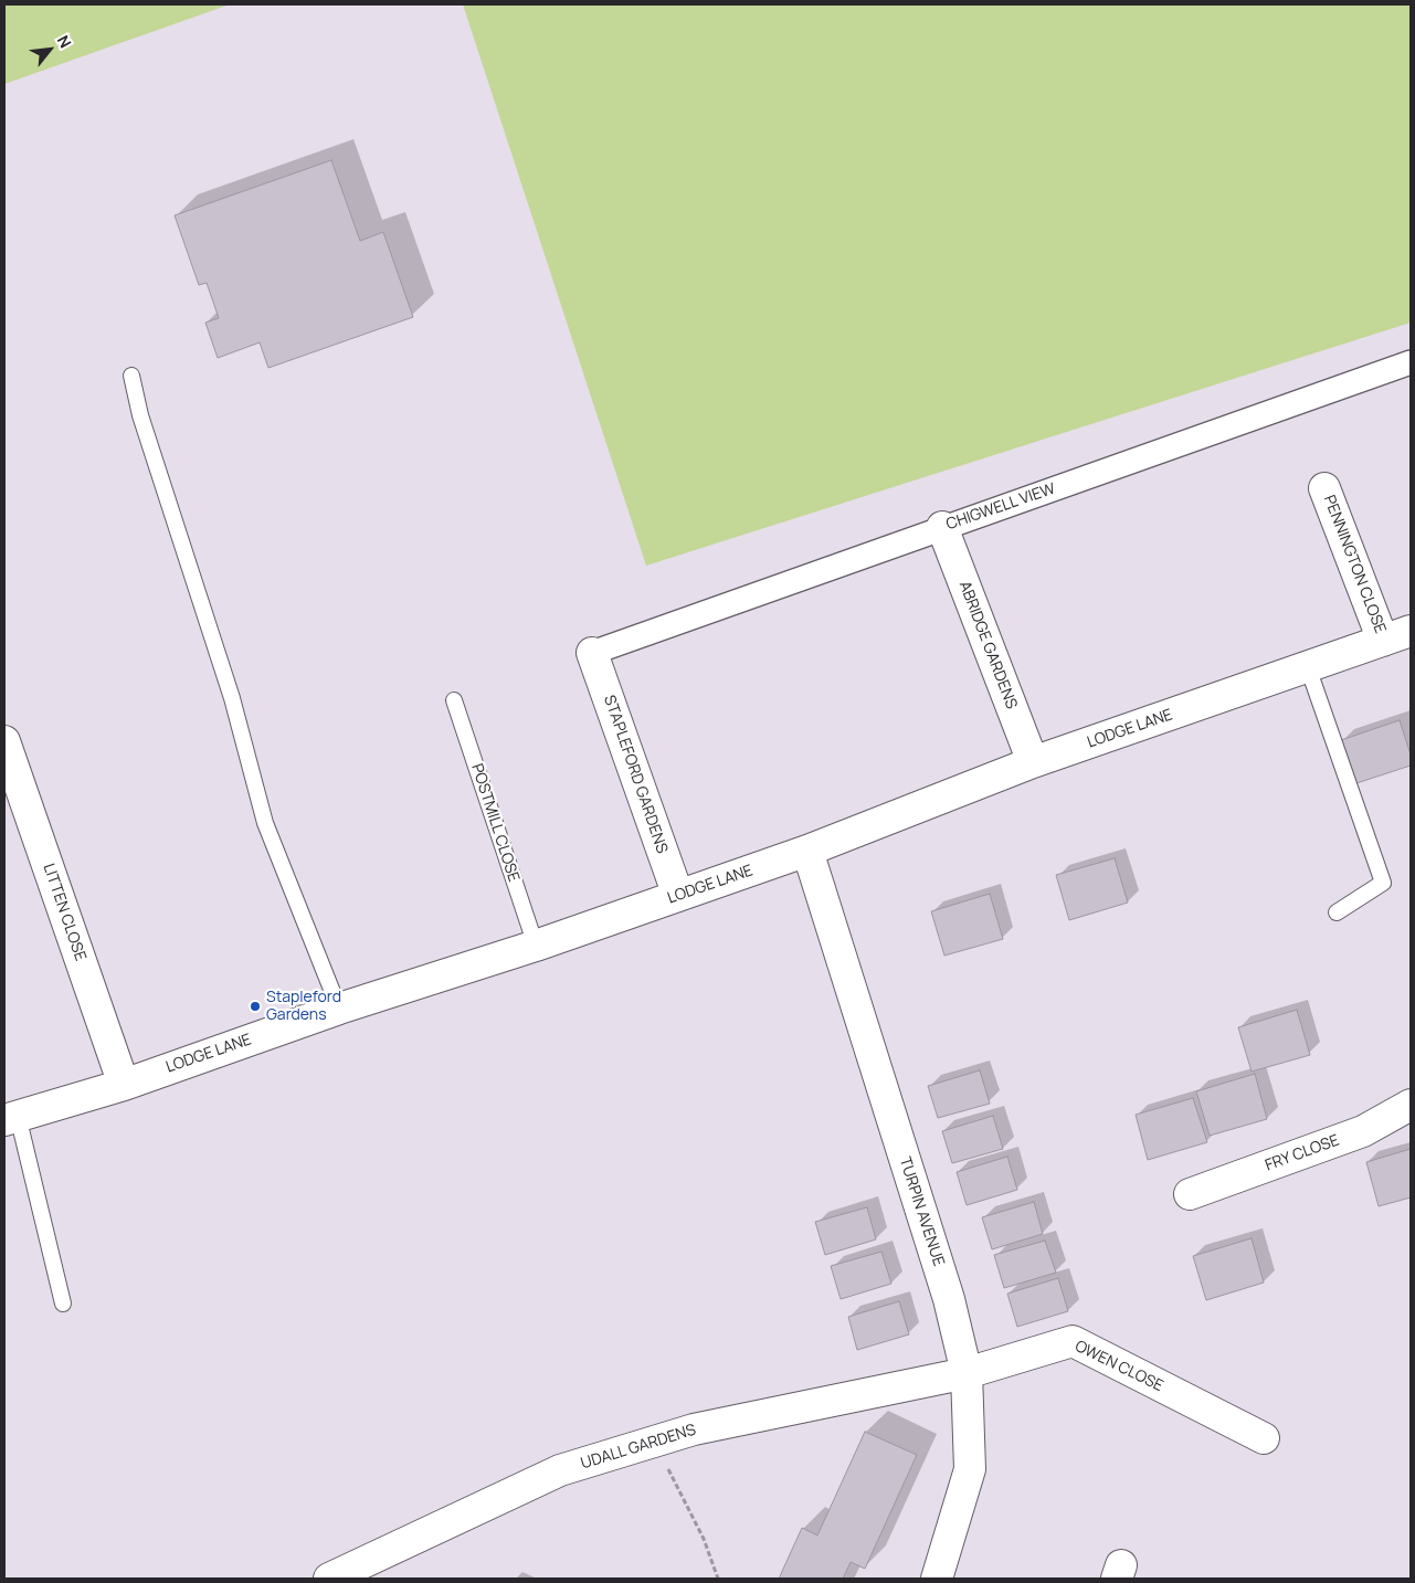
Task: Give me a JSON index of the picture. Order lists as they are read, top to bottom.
{
  "streets": {
    "street": [
      "CHIGWELL VIEW",
      "PENNINGTON CLOSE",
      "ABRIDGE GARDENS",
      "LODGE LANE",
      "STAPLEFORD GARDENS",
      "LITTEN CLOSE",
      "FRY CLOSE",
      "TURPIN AVENUE",
      "OWEN CLOSE",
      "UDALL GARDENS"
    ],
    "lane": ["POSTMILL CLOSE"]
  },
  "crossings": [
    ["CHIGWELL VIEW", "ABRIDGE GARDENS"],
    ["CHIGWELL VIEW", "STAPLEFORD GARDENS"],
    ["PENNINGTON CLOSE", "LODGE LANE"],
    ["ABRIDGE GARDENS", "LODGE LANE"],
    ["LODGE LANE", "STAPLEFORD GARDENS"],
    ["LODGE LANE", "POSTMILL CLOSE"],
    ["LODGE LANE", "LITTEN CLOSE"],
    ["LODGE LANE", "TURPIN AVENUE"],
    ["TURPIN AVENUE", "OWEN CLOSE"],
    ["TURPIN AVENUE", "UDALL GARDENS"],
    ["OWEN CLOSE", "UDALL GARDENS"]
  ],
  "places": ["Stapleford Gardens"],
  "north": "top right"
}
